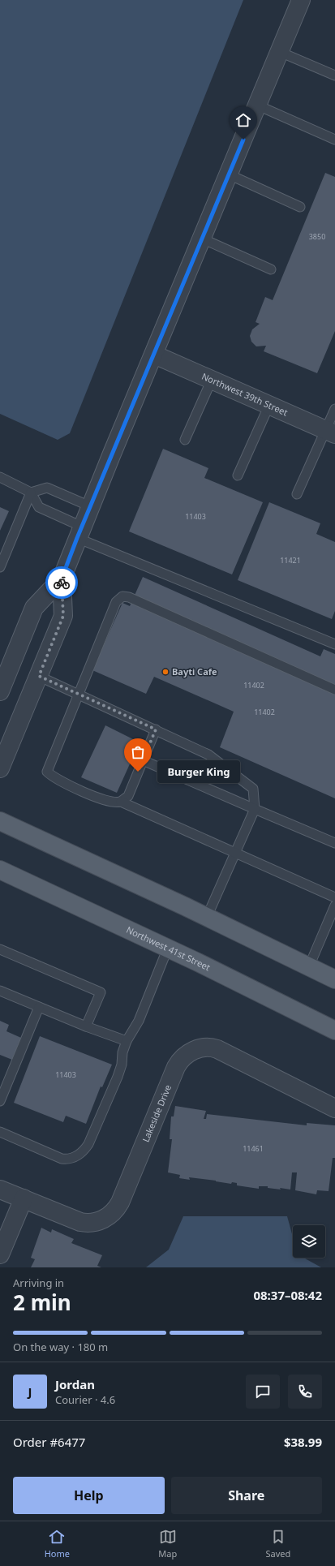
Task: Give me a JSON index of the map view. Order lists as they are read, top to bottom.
{
  "streets": {
    "main road": ["Northwest 41st Street"],
    "street": ["Northwest 39th Street", "Lakeside Drive"]
  },
  "places": ["Bayti Cafe", "Burger King"],
  "house_numbers": [
    "3850",
    "11403",
    "11421",
    "11402",
    "11402",
    "11403",
    "11461"
  ],
  "page": {
    "bubble": "Burger King",
    "heading": ["2 min", "Arriving in", "08:37–08:42"],
    "panel": [
      "Jordan",
      "Courier · 4.6",
      "Order #6477",
      "$38.99"
    ],
    "bar": "On the way · 180 m",
    "round": "J",
    "buttons": ["Help", "Share"],
    "tabs": ["Home", "Map", "Saved"]
  }
}
